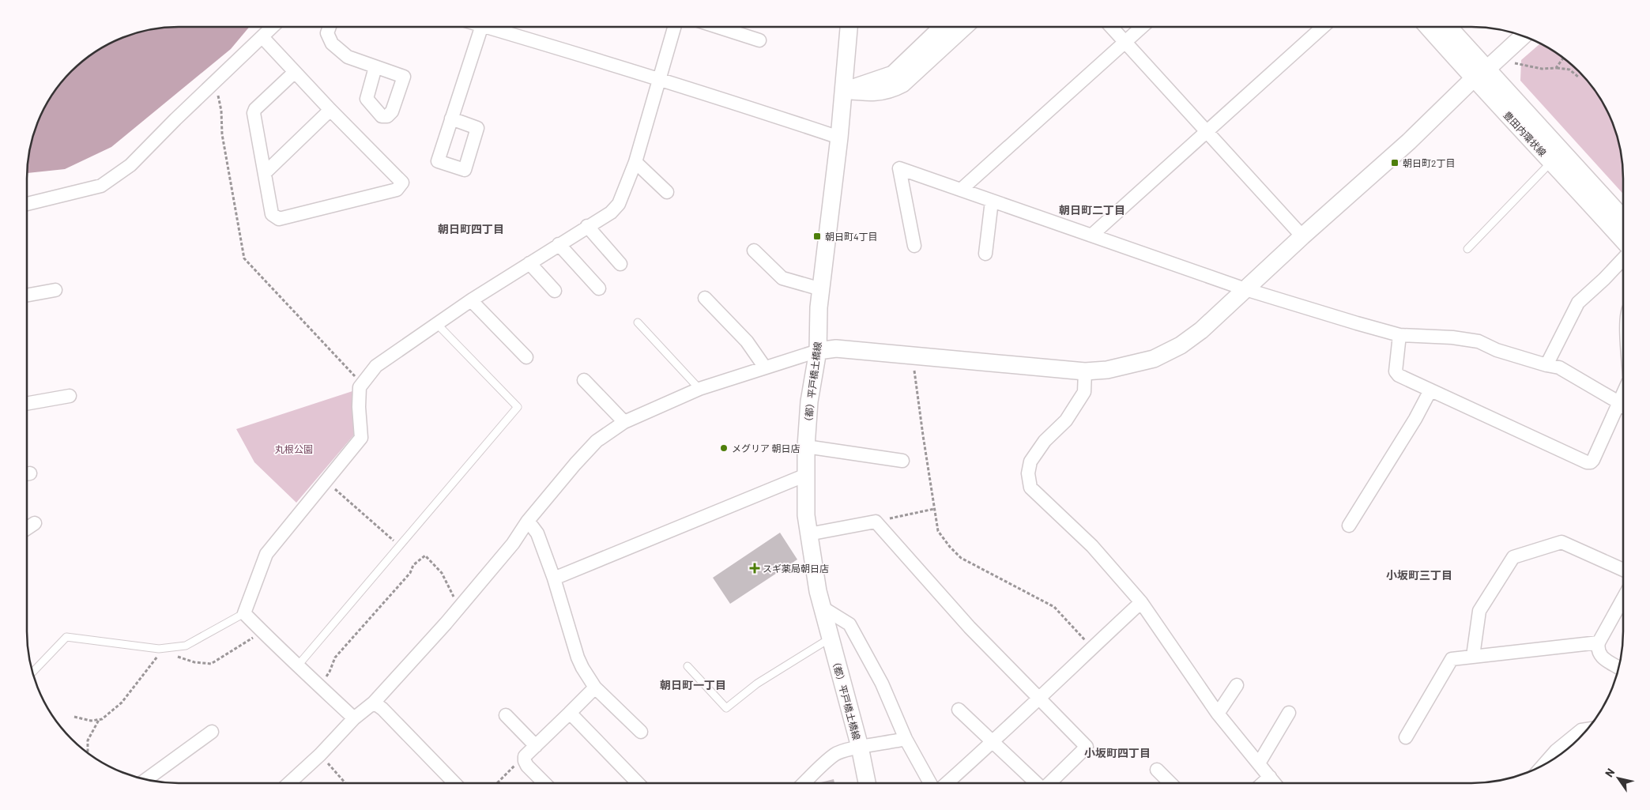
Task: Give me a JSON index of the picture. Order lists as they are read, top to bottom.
{
  "streets": {
    "street": ["豊田内環状線", "（都）平戸橋土橋線"]
  },
  "districts": [
    "朝日町二丁目",
    "朝日町四丁目",
    "小坂町三丁目",
    "朝日町一丁目",
    "小坂町四丁目"
  ],
  "parks": ["丸根公園"],
  "places": {
    "transit": ["朝日町2丁目", "朝日町4丁目"],
    "other": ["メグリア 朝日店"],
    "health": ["スギ薬局朝日店"]
  },
  "north": "top left"
}
